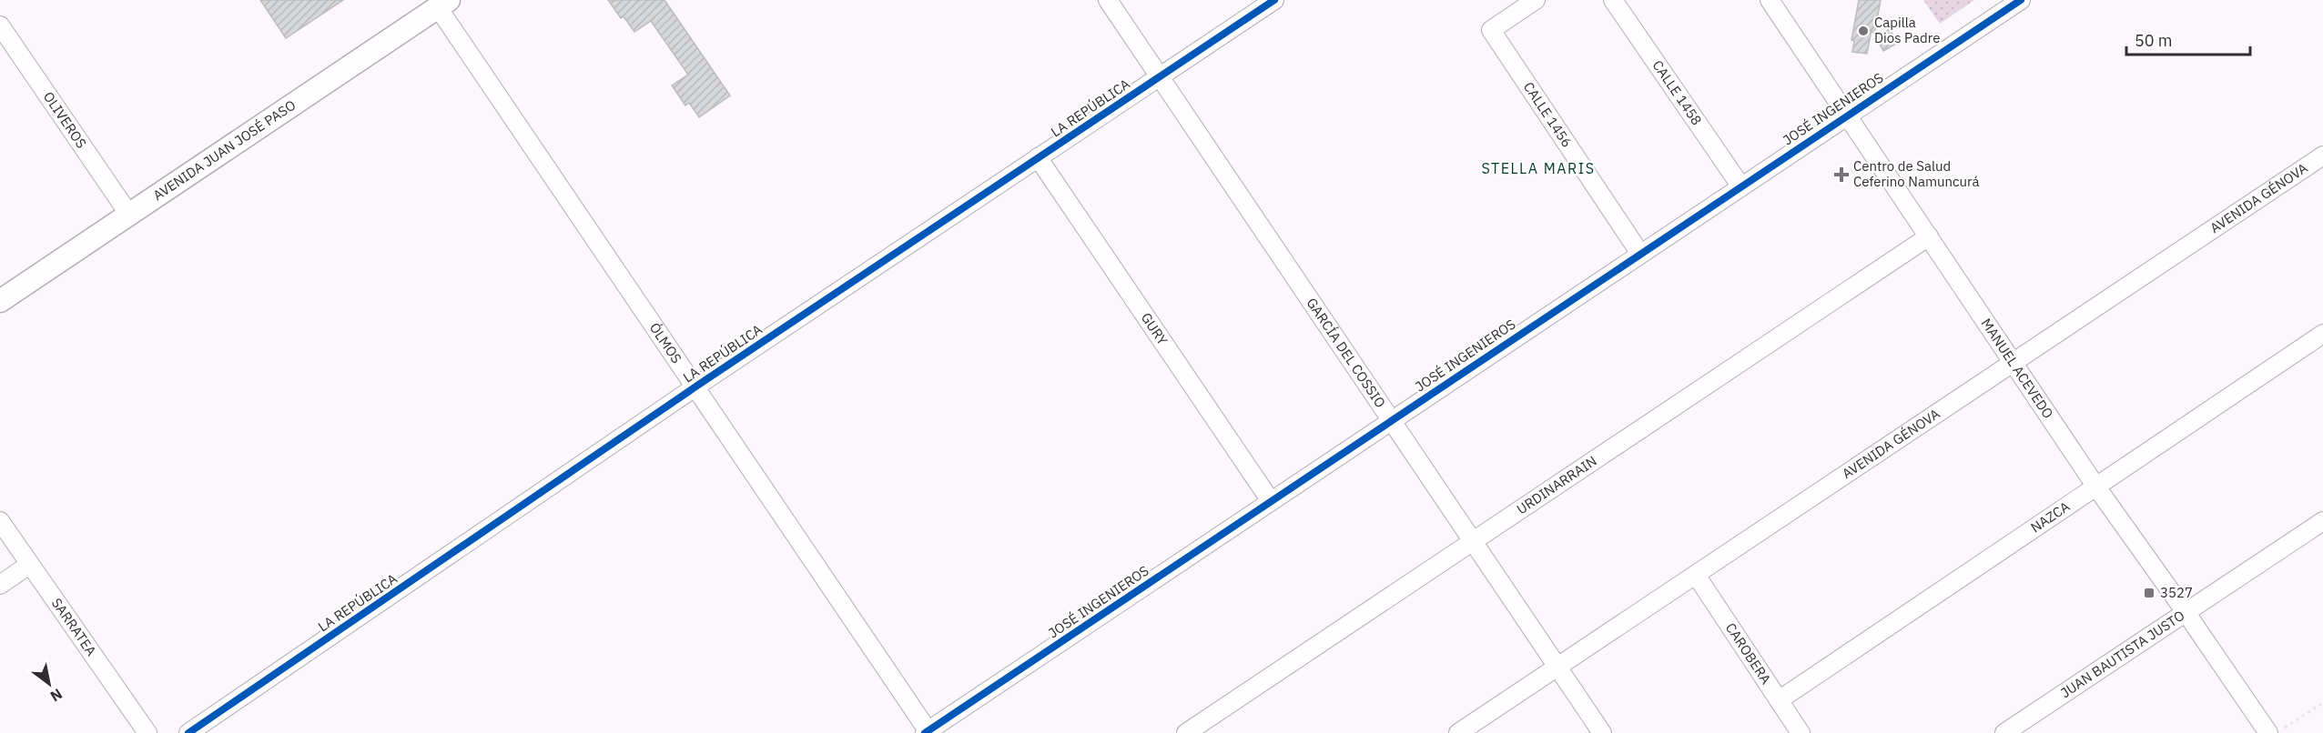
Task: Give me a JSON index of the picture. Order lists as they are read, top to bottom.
{
  "streets": {
    "main road": ["AVENIDA JUAN JOSÉ PASO"],
    "street": [
      "CALLE 1458",
      "LA REPÚBLICA",
      "JOSÉ INGENIEROS",
      "CALLE 1456",
      "OLIVEROS",
      "AVENIDA GÉNOVA",
      "GURY",
      "ÓLMOS",
      "GARCÍA DEL COSSIO",
      "MANUEL ACEVEDO",
      "URDINARRAIN",
      "NAZCA",
      "SARRATEA",
      "CAROBERA",
      "JUAN BAUTISTA JUSTO"
    ]
  },
  "crossings": [
    ["CALLE 1458", "JOSÉ INGENIEROS"],
    ["LA REPÚBLICA", "GURY"],
    ["LA REPÚBLICA", "ÓLMOS"],
    ["LA REPÚBLICA", "GARCÍA DEL COSSIO"],
    ["JOSÉ INGENIEROS", "CALLE 1456"],
    ["JOSÉ INGENIEROS", "GURY"],
    ["JOSÉ INGENIEROS", "ÓLMOS"],
    ["JOSÉ INGENIEROS", "GARCÍA DEL COSSIO"],
    ["JOSÉ INGENIEROS", "MANUEL ACEVEDO"],
    ["OLIVEROS", "AVENIDA JUAN JOSÉ PASO"],
    ["AVENIDA JUAN JOSÉ PASO", "ÓLMOS"],
    ["AVENIDA GÉNOVA", "GARCÍA DEL COSSIO"],
    ["AVENIDA GÉNOVA", "MANUEL ACEVEDO"],
    ["AVENIDA GÉNOVA", "CAROBERA"],
    ["GARCÍA DEL COSSIO", "URDINARRAIN"],
    ["MANUEL ACEVEDO", "URDINARRAIN"],
    ["MANUEL ACEVEDO", "NAZCA"],
    ["MANUEL ACEVEDO", "JUAN BAUTISTA JUSTO"],
    ["NAZCA", "CAROBERA"]
  ],
  "districts": ["STELLA MARIS"],
  "places": {
    "other": ["Capilla Dios Padre"],
    "health": ["Centro de Salud Ceferino Namuncurá"],
    "transit": ["3527"]
  },
  "scale_bar": "50 m",
  "north": "bottom right"
}
